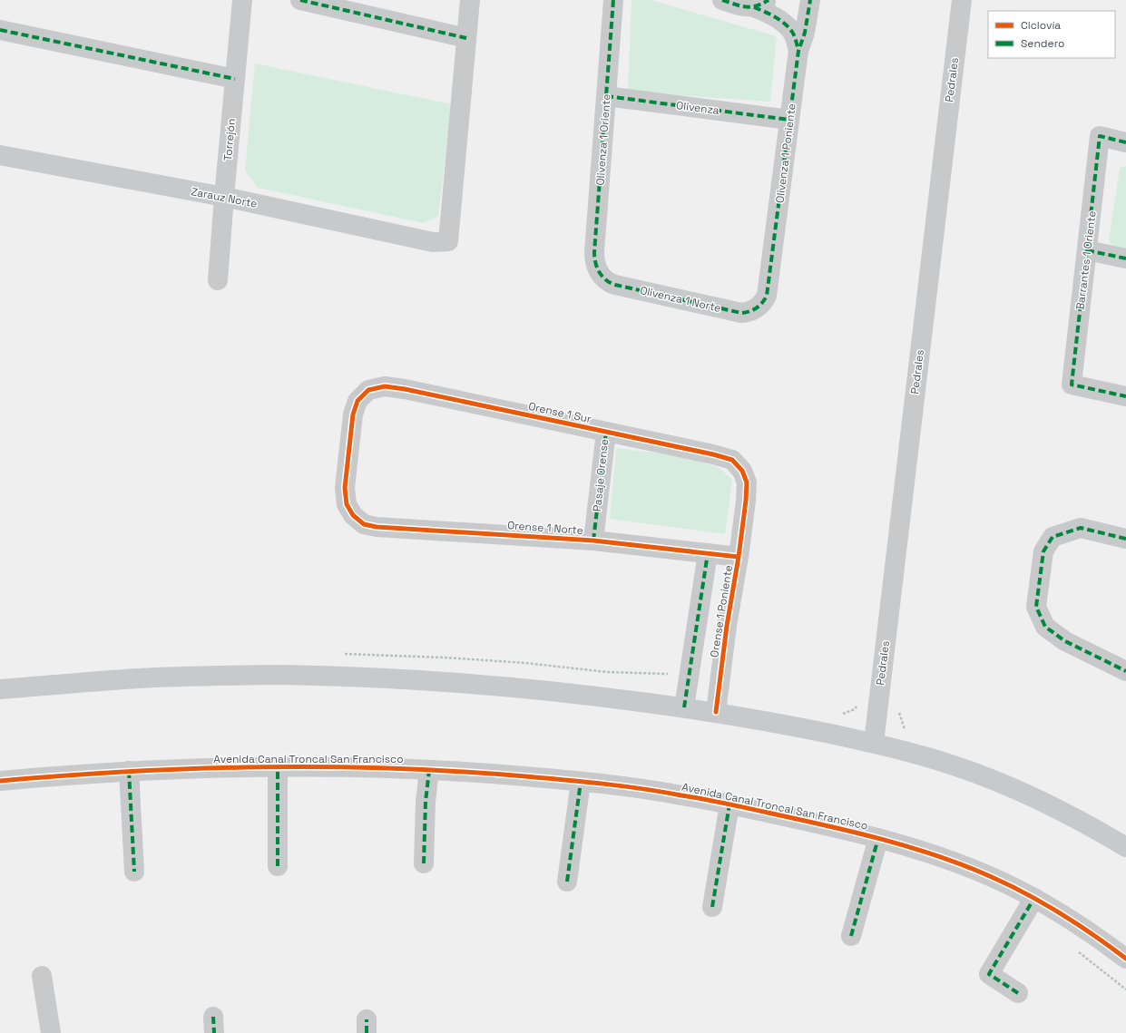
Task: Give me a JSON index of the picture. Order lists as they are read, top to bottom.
{
  "streets": {
    "street": [
      "Pedrales",
      "Olivenza",
      "Torrejón",
      "Olivenza 1 Oriente",
      "Olivenza 1 Poniente",
      "Zarauz Norte",
      "Barrantes 1 Oriente",
      "Olivenza 1 Norte",
      "Orense 1 Sur",
      "Pasaje Orense",
      "Orense 1 Norte",
      "Orense 1 Poniente",
      "Avenida Canal Troncal San Francisco"
    ]
  },
  "crossings": [
    ["Olivenza", "Olivenza 1 Oriente"],
    ["Olivenza", "Olivenza 1 Poniente"],
    ["Torrejón", "Zarauz Norte"],
    ["Olivenza 1 Oriente", "Olivenza 1 Norte"],
    ["Olivenza 1 Poniente", "Olivenza 1 Norte"],
    ["Orense 1 Sur", "Pasaje Orense"],
    ["Orense 1 Sur", "Orense 1 Norte"],
    ["Orense 1 Sur", "Orense 1 Poniente"],
    ["Pasaje Orense", "Orense 1 Norte"],
    ["Orense 1 Norte", "Orense 1 Poniente"]
  ],
  "legend": ["Ciclovía", "Sendero"]
}
